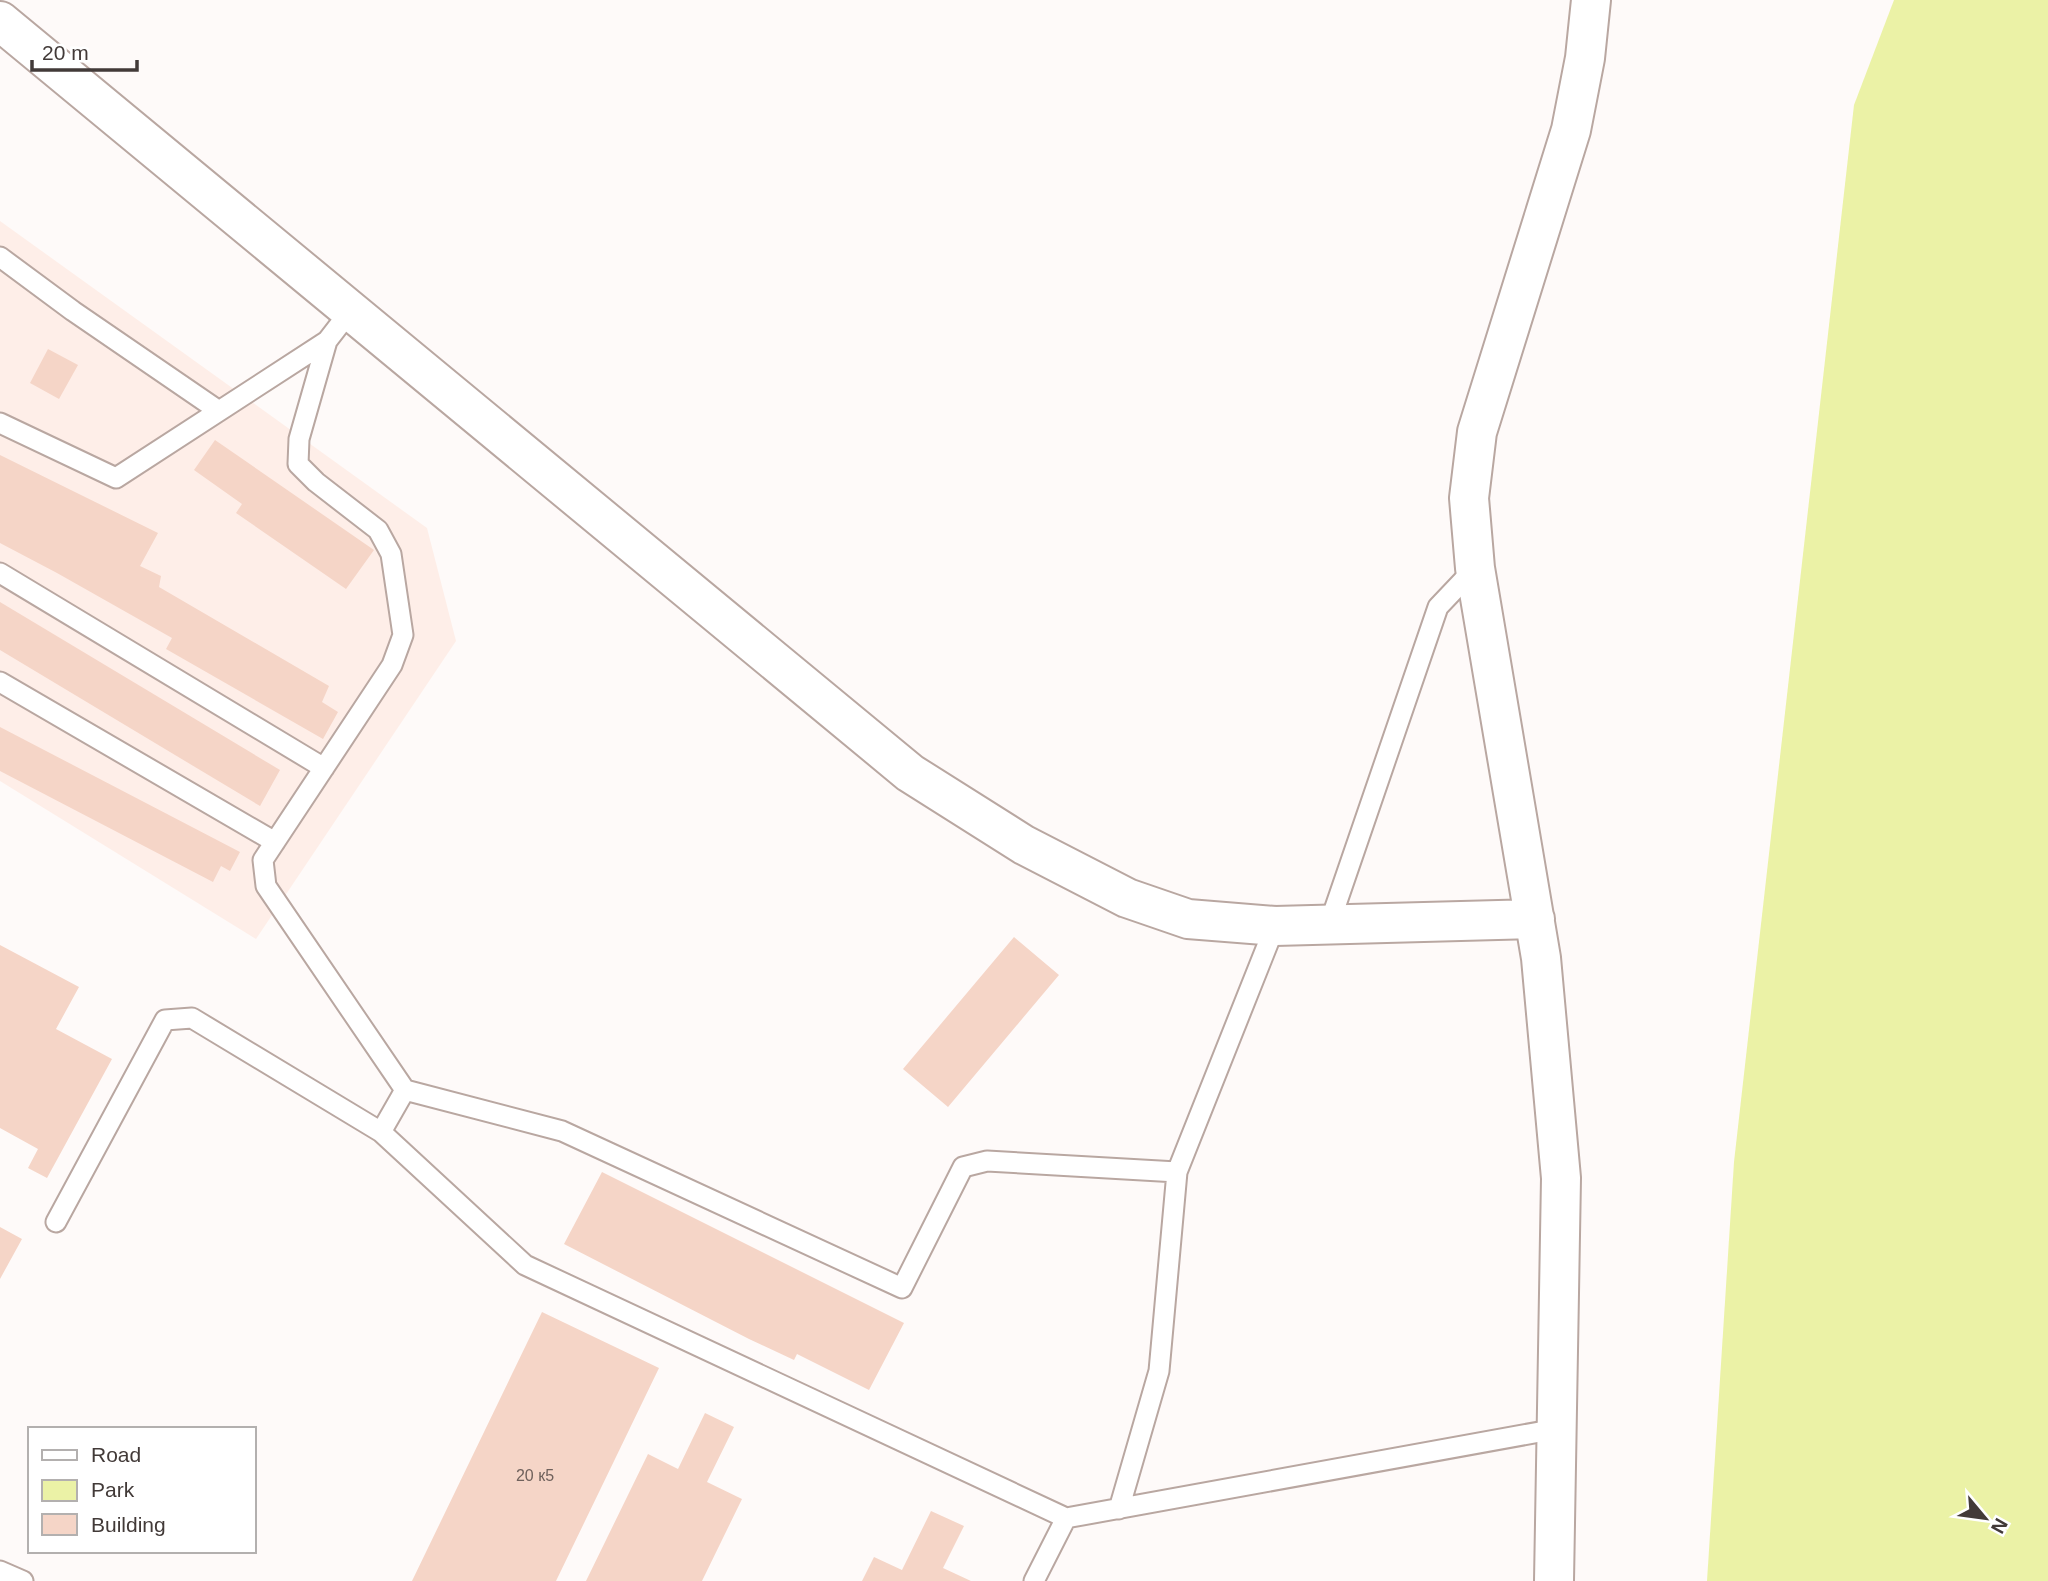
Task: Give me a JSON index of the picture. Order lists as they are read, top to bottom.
{
  "house_numbers": ["20 к5"],
  "legend": ["Road", "Park", "Building"],
  "scale_bar": "20 m",
  "north": "bottom right"
}
